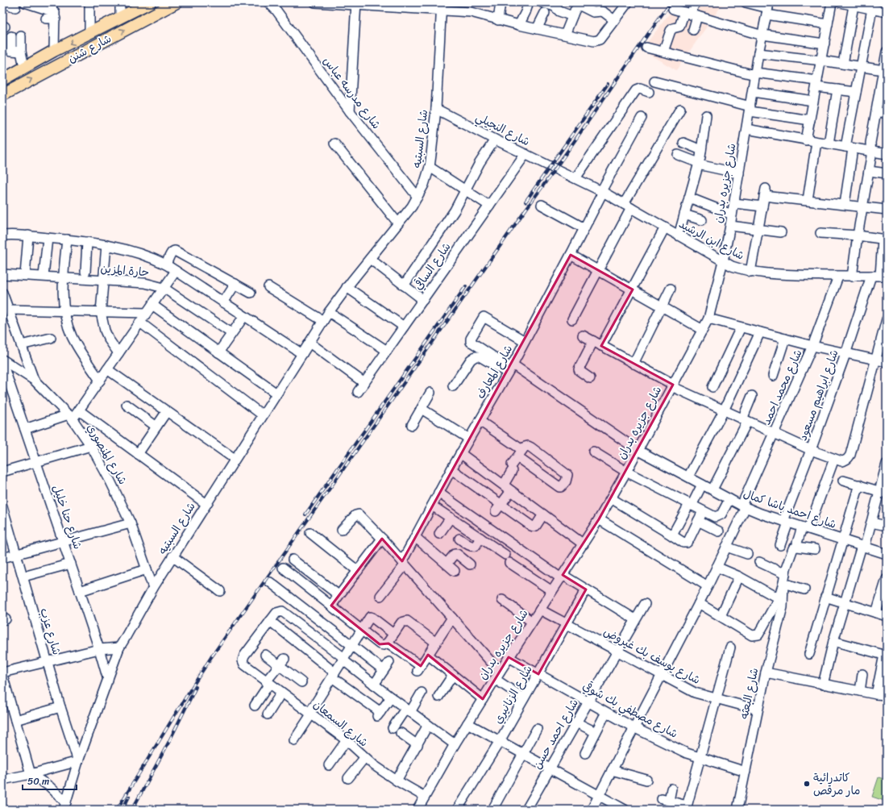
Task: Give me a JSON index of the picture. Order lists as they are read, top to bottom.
{
  "streets": {
    "main road": ["شارع شنن"],
    "street": [
      "شارع مدرسه عباس",
      "شارع النجيلي",
      "شارع السبتيه",
      "شارع جزيره بدران",
      "شارع ابن الرشيد",
      "شارع الساقي",
      "حارة المزين",
      "شارع المعارف",
      "شارع محمد احمد",
      "شارع ابراهيم مسعود",
      "شارع المنصوري",
      "شارع احمد باشا كمال",
      "شارع حنا خليل",
      "شارع عزب",
      "شارع يوسف بك غيروض",
      "شارع البعثه",
      "شارع الزنانيري",
      "شارع مصطفي بك شوقي",
      "شارع السمعان",
      "شارع احمد حسن"
    ]
  },
  "crossings": [
    ["شارع مدرسه عباس", "شارع السبتيه"],
    ["شارع النجيلي", "شارع السبتيه"],
    ["شارع النجيلي", "شارع ابن الرشيد"],
    ["شارع النجيلي", "شارع الساقي"],
    ["شارع السبتيه", "شارع المنصوري"],
    ["شارع السبتيه", "شارع حنا خليل"],
    ["شارع السبتيه", "شارع عزب"],
    ["شارع جزيره بدران", "شارع ابن الرشيد"],
    ["شارع جزيره بدران", "شارع احمد باشا كمال"],
    ["شارع جزيره بدران", "شارع يوسف بك غيروض"],
    ["شارع جزيره بدران", "شارع مصطفي بك شوقي"],
    ["شارع جزيره بدران", "شارع السمعان"],
    ["شارع ابن الرشيد", "شارع المعارف"],
    ["شارع ابن الرشيد", "شارع محمد احمد"],
    ["شارع ابن الرشيد", "شارع ابراهيم مسعود"],
    ["شارع المعارف", "شارع احمد باشا كمال"],
    ["شارع محمد احمد", "شارع احمد باشا كمال"],
    ["شارع محمد احمد", "شارع يوسف بك غيروض"],
    ["شارع محمد احمد", "شارع مصطفي بك شوقي"],
    ["شارع ابراهيم مسعود", "شارع احمد باشا كمال"],
    ["شارع يوسف بك غيروض", "شارع البعثه"],
    ["شارع يوسف بك غيروض", "شارع الزنانيري"],
    ["شارع يوسف بك غيروض", "شارع احمد حسن"],
    ["شارع البعثه", "شارع مصطفي بك شوقي"],
    ["شارع الزنانيري", "شارع مصطفي بك شوقي"],
    ["شارع مصطفي بك شوقي", "شارع احمد حسن"]
  ],
  "places": ["كاتدرائية مار مرقص"],
  "scale_bar": "50 m"
}
